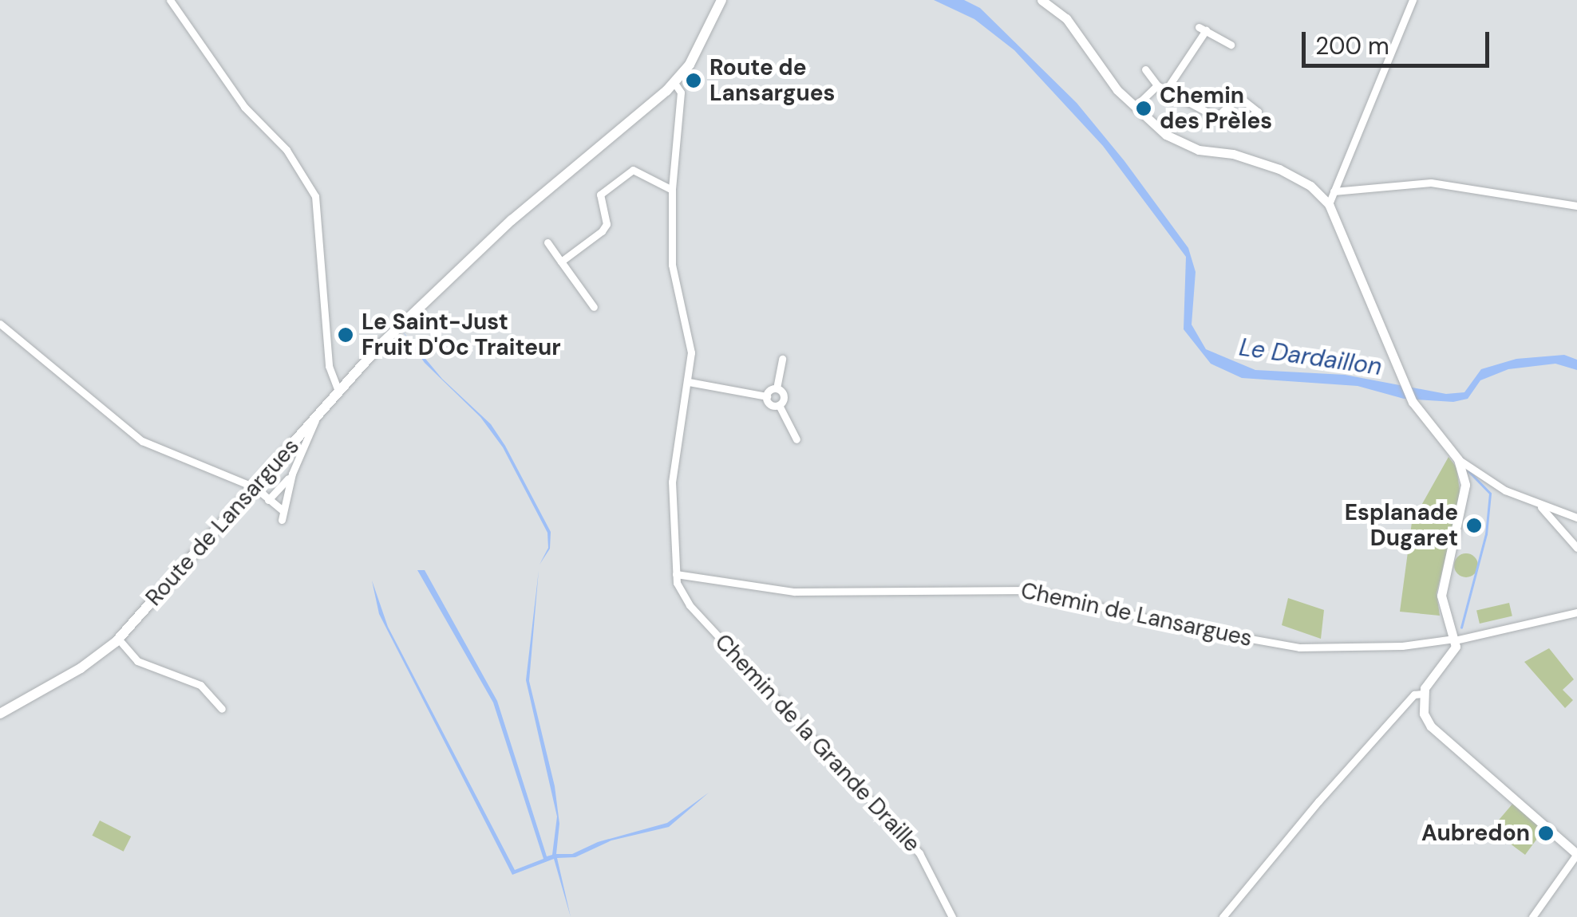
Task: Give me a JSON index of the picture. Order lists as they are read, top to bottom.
{
  "streets": {
    "main road": ["Route de Lansargues"],
    "street": ["Chemin de Lansargues", "Chemin de la Grande Draille"]
  },
  "crossings": [
    ["Chemin de Lansargues", "Chemin de la Grande Draille"]
  ],
  "water": ["Le Dardaillon"],
  "places": [
    "Route de Lansargues",
    "Chemin des Prèles",
    "Le Saint-Just Fruit D'Oc Traiteur",
    "Esplanade Dugaret",
    "Aubredon"
  ],
  "scale_bar": "200 m"
}
